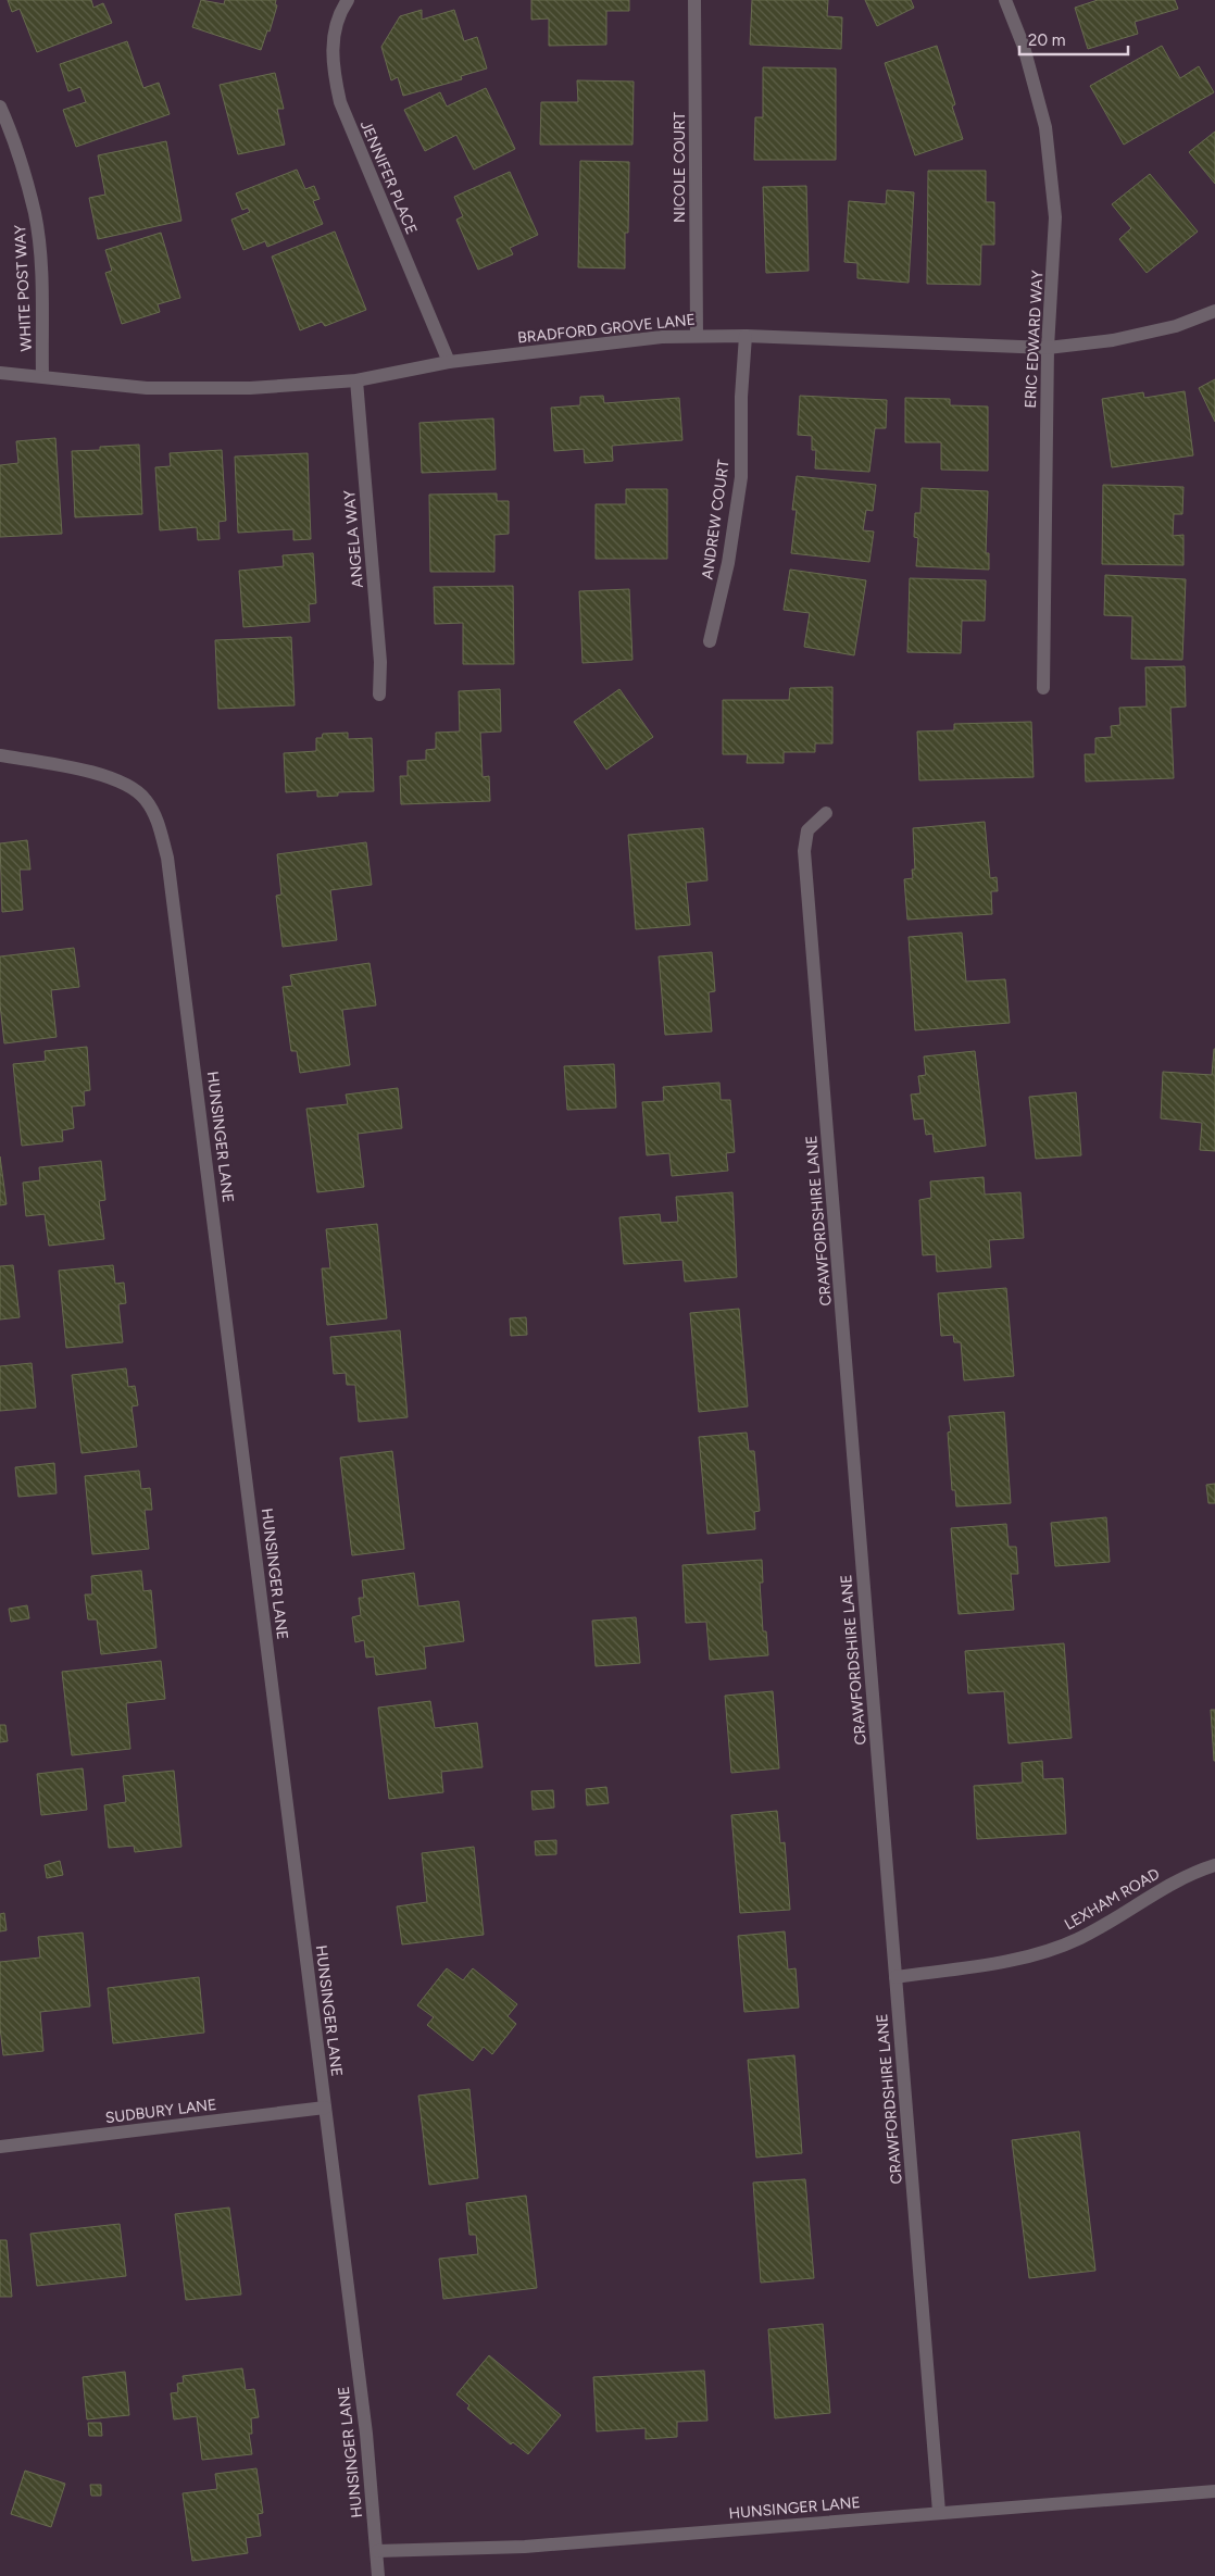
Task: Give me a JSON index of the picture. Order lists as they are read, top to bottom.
{
  "streets": {
    "street": [
      "NICOLE COURT",
      "JENNIFER PLACE",
      "WHITE POST WAY",
      "BRADFORD GROVE LANE",
      "ERIC EDWARD WAY",
      "ANDREW COURT",
      "ANGELA WAY",
      "HUNSINGER LANE",
      "CRAWFORDSHIRE LANE",
      "LEXHAM ROAD",
      "SUDBURY LANE"
    ]
  },
  "crossings": [
    ["NICOLE COURT", "BRADFORD GROVE LANE"],
    ["JENNIFER PLACE", "BRADFORD GROVE LANE"],
    ["WHITE POST WAY", "BRADFORD GROVE LANE"],
    ["BRADFORD GROVE LANE", "ERIC EDWARD WAY"],
    ["BRADFORD GROVE LANE", "ANDREW COURT"],
    ["BRADFORD GROVE LANE", "ANGELA WAY"],
    ["HUNSINGER LANE", "CRAWFORDSHIRE LANE"],
    ["HUNSINGER LANE", "SUDBURY LANE"],
    ["CRAWFORDSHIRE LANE", "LEXHAM ROAD"]
  ],
  "scale_bar": "20 m"
}
